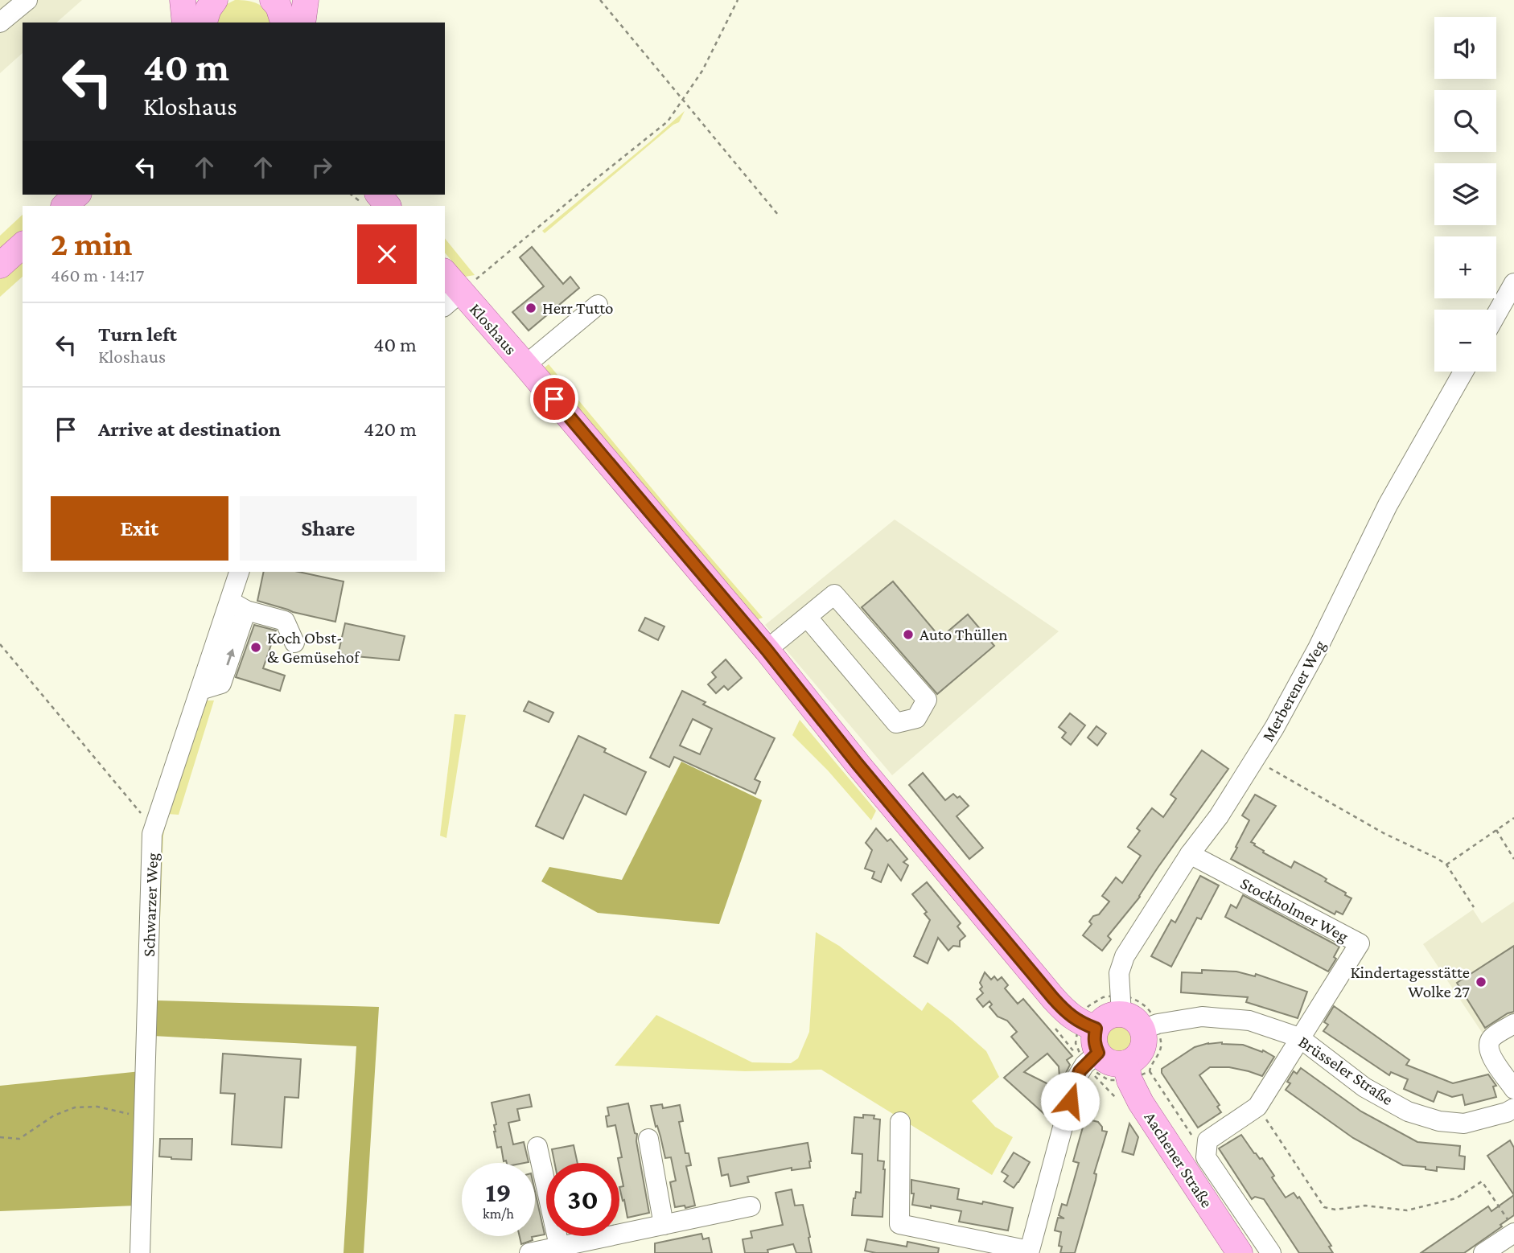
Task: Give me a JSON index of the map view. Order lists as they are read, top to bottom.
{
  "streets": {
    "main road": ["Kloshaus", "Aachener Straße"],
    "street": [
      "Merberener Weg",
      "Schwarzer Weg",
      "Stockholmer Weg",
      "Brüsseler Straße"
    ]
  },
  "crossings": [
    ["Kloshaus", "Merberener Weg"],
    ["Kloshaus", "Brüsseler Straße"],
    ["Kloshaus", "Aachener Straße"],
    ["Merberener Weg", "Stockholmer Weg"],
    ["Merberener Weg", "Brüsseler Straße"],
    ["Merberener Weg", "Aachener Straße"],
    ["Stockholmer Weg", "Brüsseler Straße"],
    ["Brüsseler Straße", "Aachener Straße"]
  ],
  "places": [
    "Herr Tutto",
    "Auto Thüllen",
    "Koch Obst- & Gemüsehof",
    "Kindertagesstätte Wolke 27"
  ],
  "page": {
    "map_buttons": ["+", "−"],
    "turn": ["40 m", "Kloshaus"],
    "heading": ["2 min", "460 m · 14:17"],
    "list": [
      {
        "name": "Turn left",
        "note": "Kloshaus",
        "value": "40 m"
      },
      {
        "name": "Arrive at destination",
        "value": "420 m"
      }
    ],
    "buttons": ["Exit", "Share"],
    "speed": "19 km/h",
    "limit": "30"
  }
}
